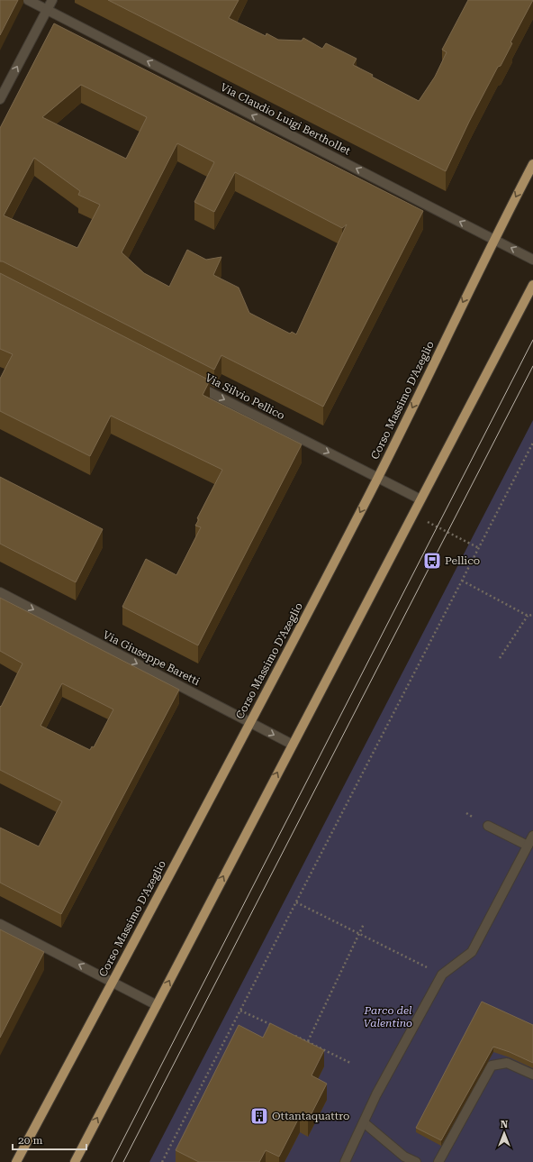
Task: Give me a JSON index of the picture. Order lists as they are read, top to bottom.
{
  "streets": {
    "main road": ["Corso Massimo D'Azeglio"],
    "street": ["Via Claudio Luigi Berthollet", "Via Silvio Pellico", "Via Giuseppe Baretti"]
  },
  "crossings": [
    ["Via Claudio Luigi Berthollet", "Corso Massimo D'Azeglio"],
    ["Via Silvio Pellico", "Corso Massimo D'Azeglio"],
    ["Corso Massimo D'Azeglio", "Via Giuseppe Baretti"]
  ],
  "one_way": ["Via Claudio Luigi Berthollet", "Via Silvio Pellico", "Via Giuseppe Baretti"],
  "parks": ["Parco del Valentino"],
  "places": {
    "bus stop": ["Pellico"],
    "building": ["Ottantaquattro"]
  },
  "scale_bar": "20 m",
  "north": "top"
}
